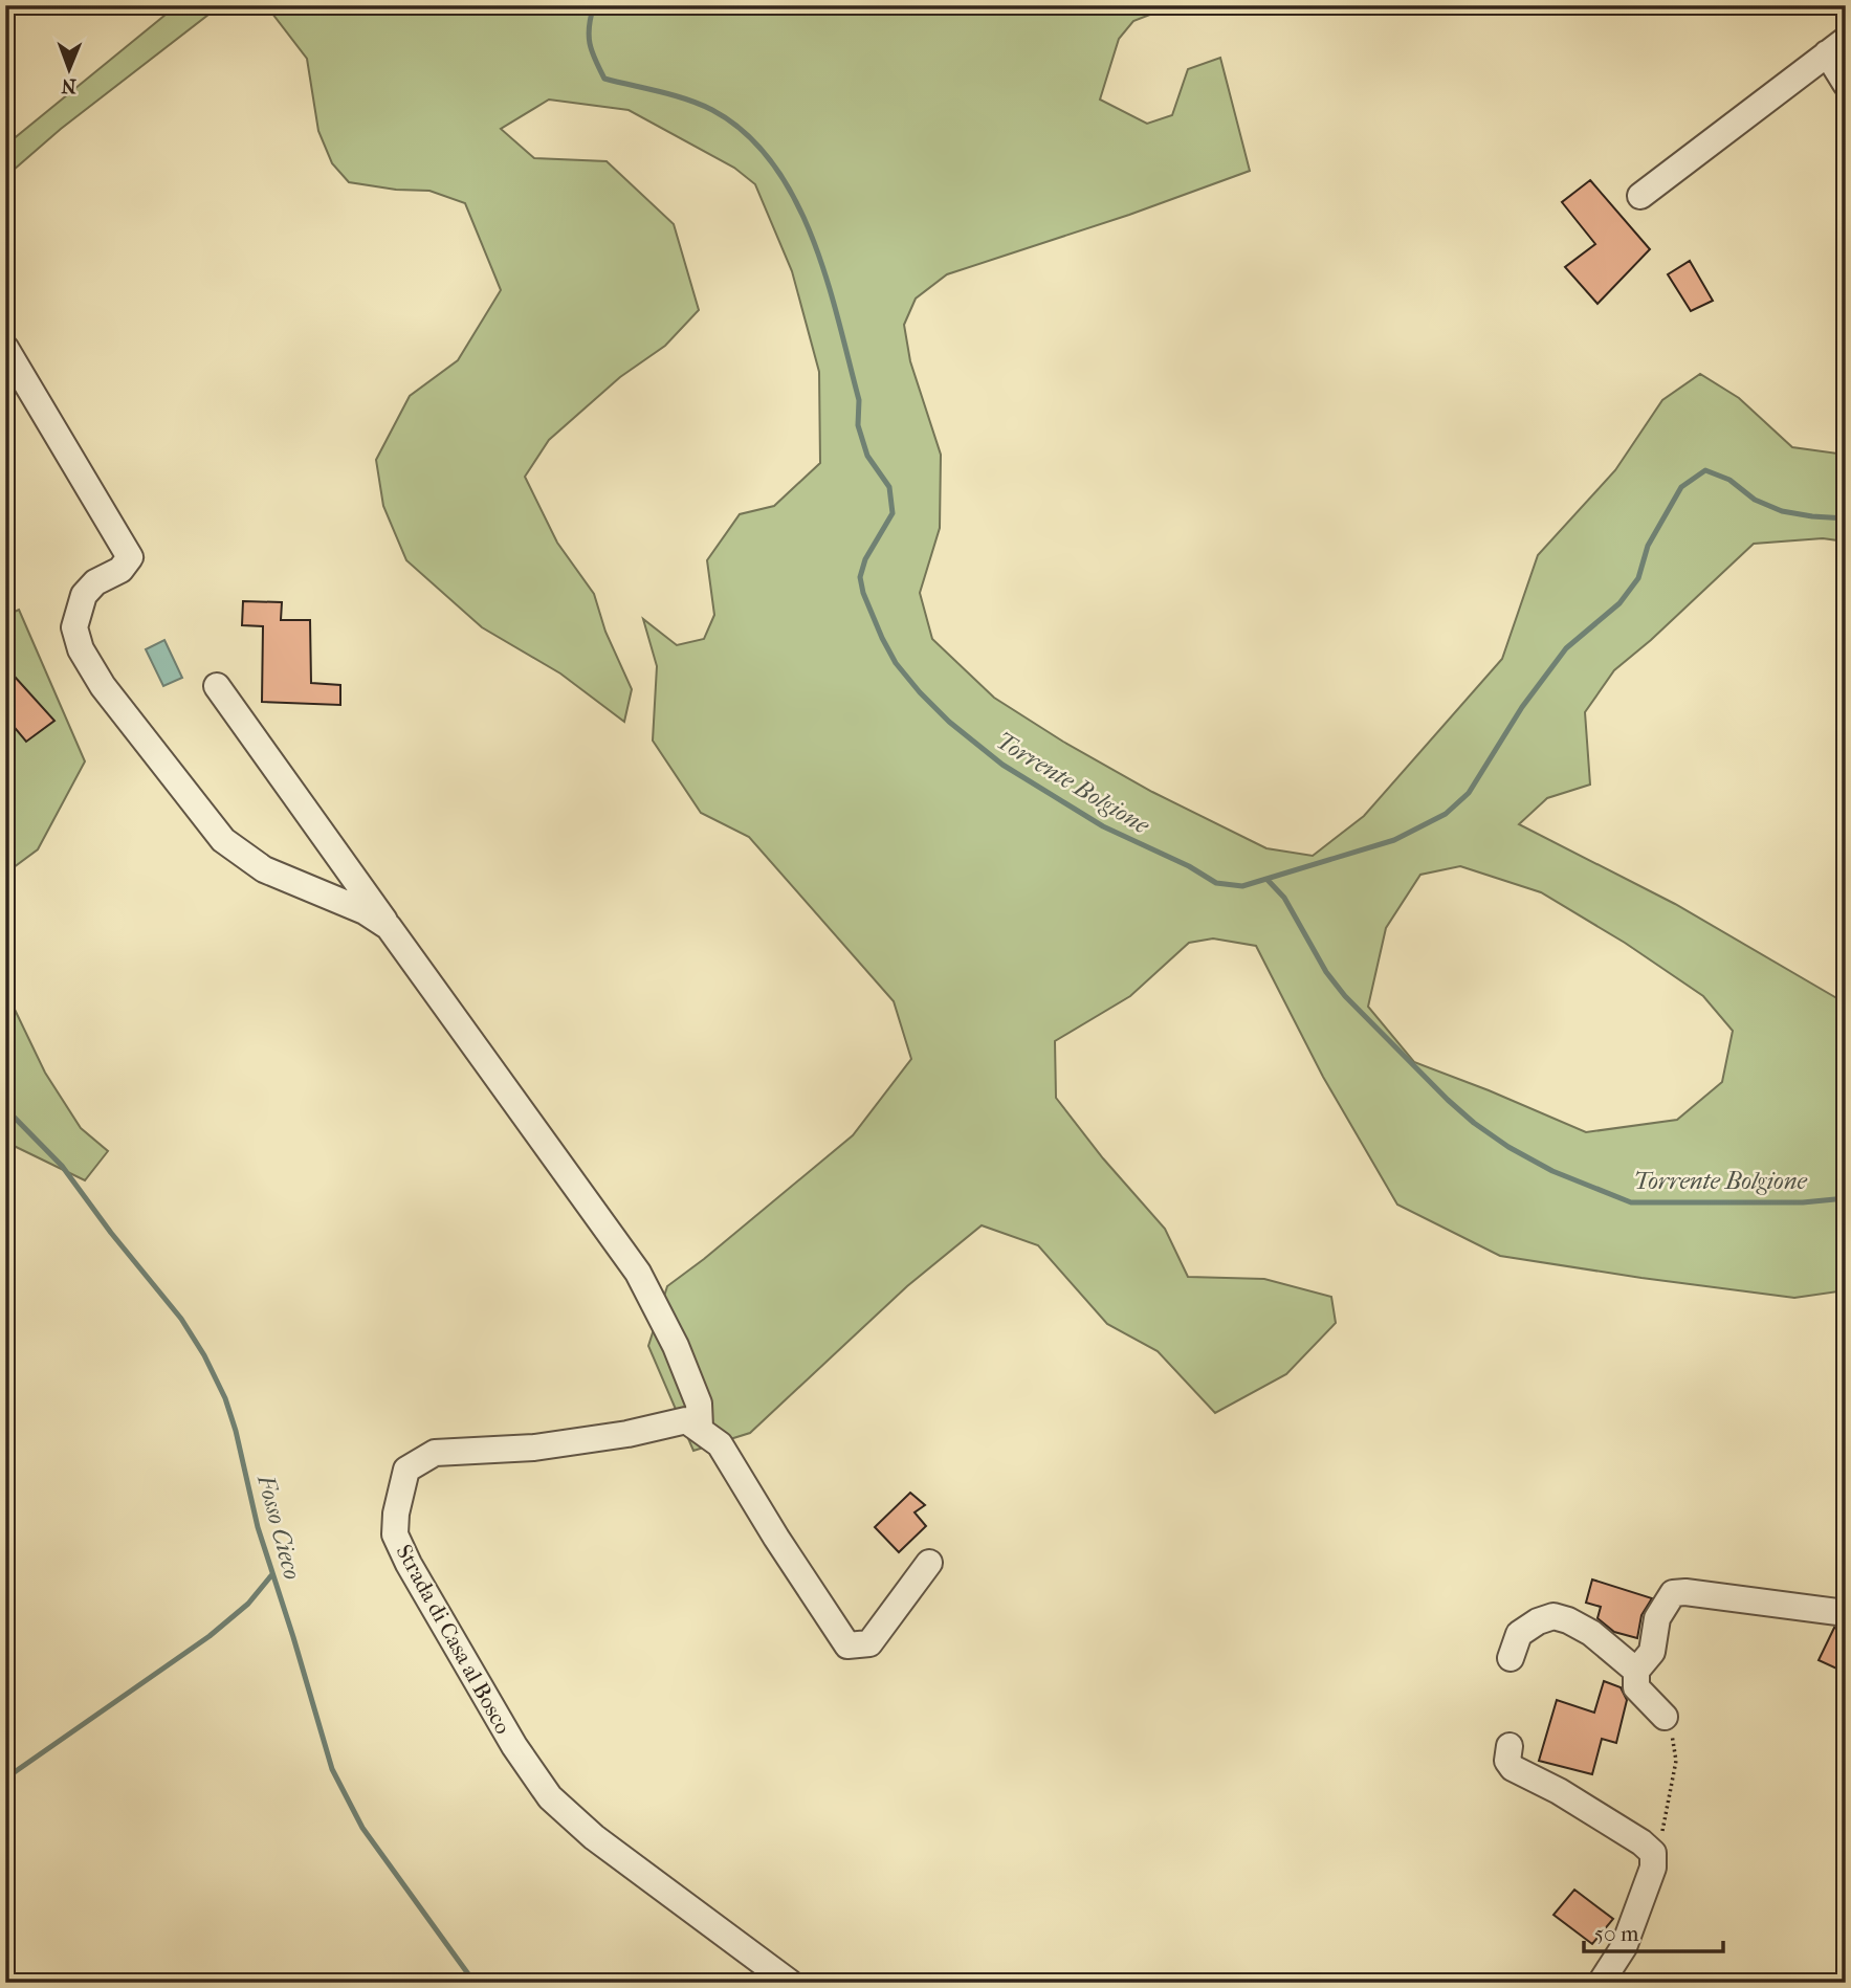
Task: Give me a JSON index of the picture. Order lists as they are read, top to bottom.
{
  "streets": {
    "street": ["Strada di Casa al Bosco"]
  },
  "water": ["Torrente Bolgione", "Fosso Cieco"],
  "scale_bar": "50 m",
  "north": "bottom"
}
